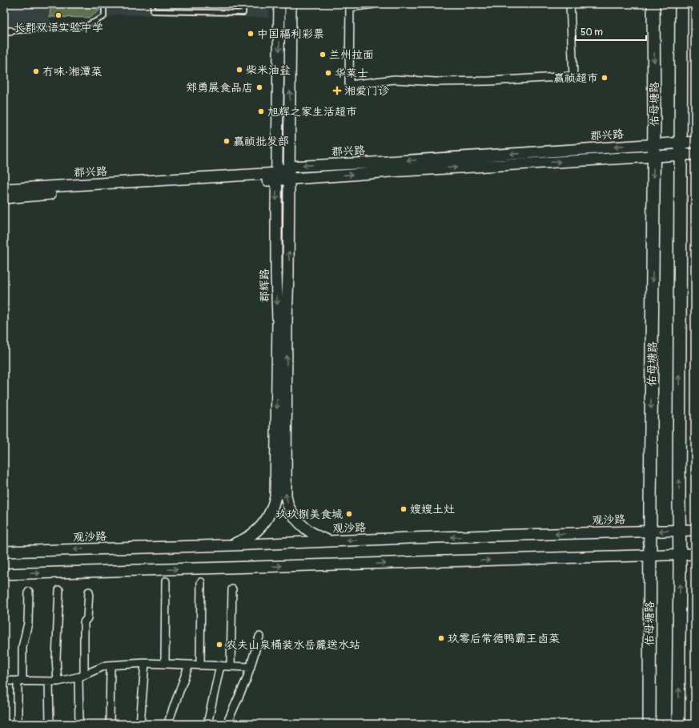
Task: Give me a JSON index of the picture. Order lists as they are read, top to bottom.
{
  "streets": {
    "main road": [
      "佑母塘路",
      "郡兴路",
      "郡辉路",
      "观沙路"
    ]
  },
  "crossings": [
    ["佑母塘路", "郡兴路"],
    ["佑母塘路", "观沙路"],
    ["郡兴路", "郡辉路"],
    ["郡辉路", "观沙路"]
  ],
  "places": {
    "other": [
      "长郡双语实验中学",
      "中国福利彩票",
      "兰州拉面",
      "柴米油盐",
      "冇味·湘潭菜",
      "华莱士",
      "赢祯超市",
      "郑勇展食品店",
      "旭辉之家生活超市",
      "赢祯批发部",
      "嫂嫂土灶",
      "玖玖捌美食城",
      "玖零后常德鸭霸王卤菜",
      "农夫山泉桶装水岳麓送水站"
    ],
    "health": ["湘爱门诊"]
  },
  "scale_bar": "50 m"
}
